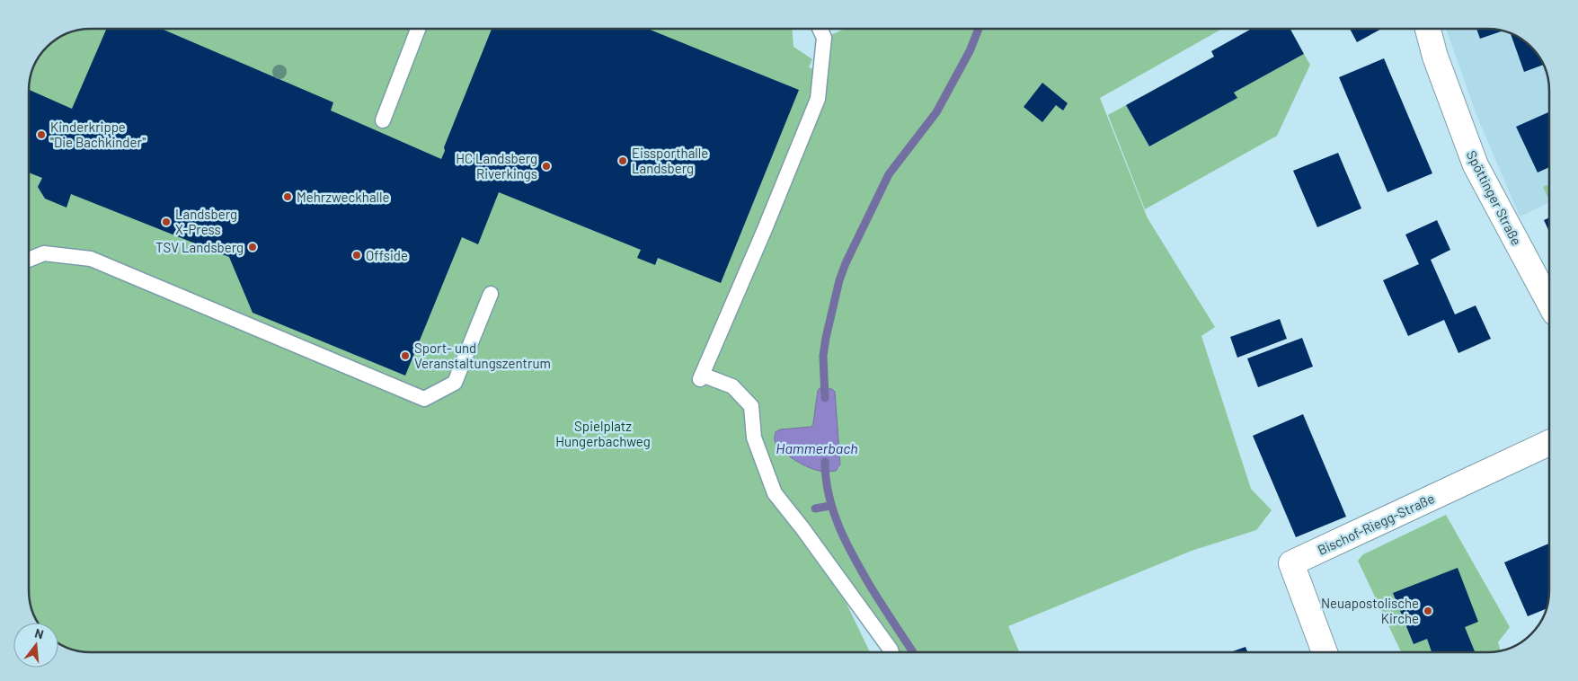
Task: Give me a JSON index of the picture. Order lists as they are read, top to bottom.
{
  "streets": {
    "street": ["Spöttinger Straße", "Bischof-Riegg-Straße"]
  },
  "water": ["Hammerbach"],
  "parks": ["Spielplatz Hungerbachweg"],
  "places": [
    "Kinderkrippe \"Die Bachkinder\"",
    "Eissporthalle Landsberg",
    "HC Landsberg Riverkings",
    "Mehrzweckhalle",
    "Landsberg X-Press",
    "TSV Landsberg",
    "Offside",
    "Sport- und Veranstaltungszentrum",
    "Neuapostolische Kirche"
  ],
  "north": "top"
}
